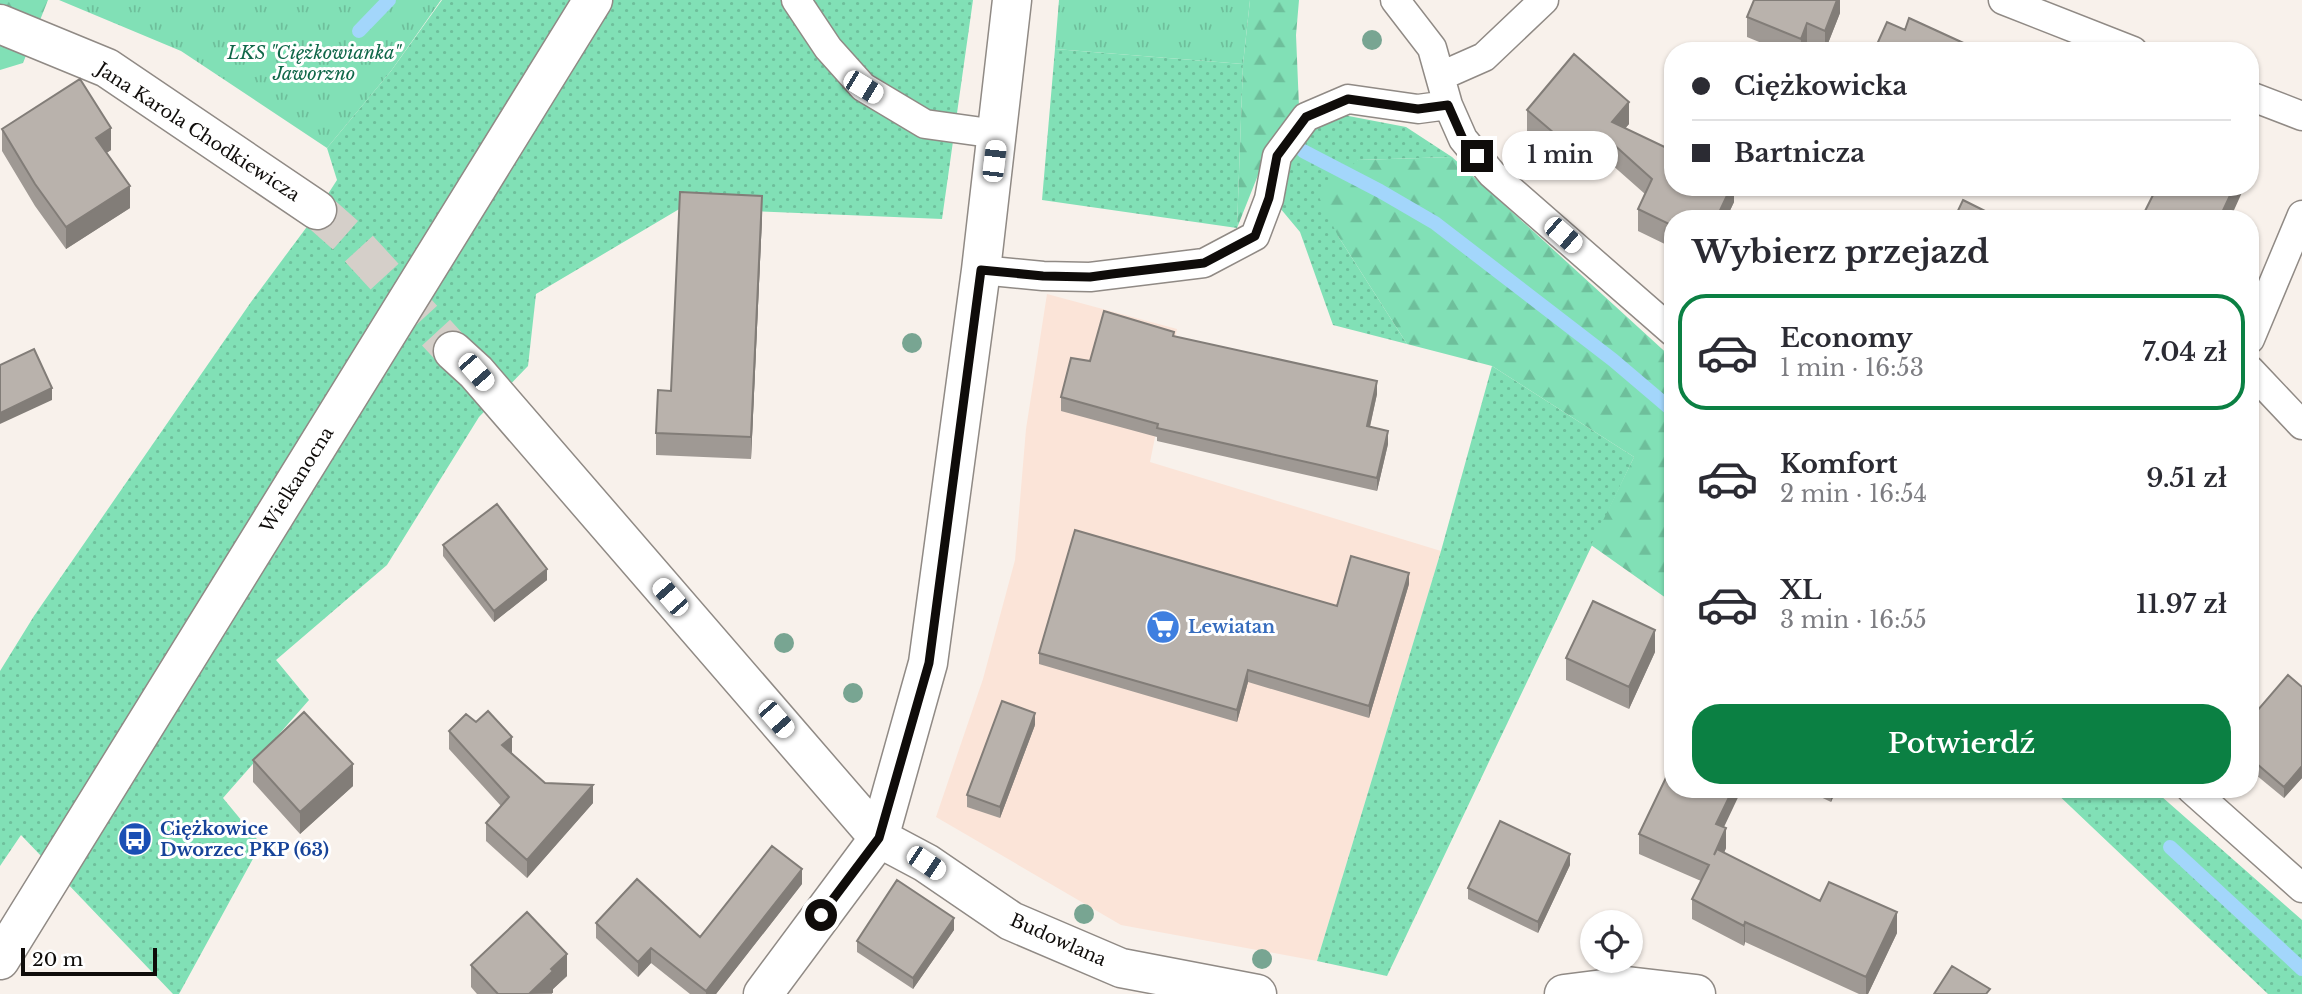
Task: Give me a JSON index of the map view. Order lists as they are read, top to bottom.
{
  "streets": {
    "street": ["Jana Karola Chodkiewicza", "Wielkanocna", "Budowlana"]
  },
  "parks": ["LKS \"Ciężkowianka\" Jaworzno"],
  "places": {
    "supermarket": ["Lewiatan"],
    "bus stop": ["Ciężkowice Dworzec PKP (63)"]
  },
  "scale_bar": "20 m",
  "page": {
    "banner": ["Ciężkowicka", "Bartnicza"],
    "bubble": "1 min",
    "heading": "Wybierz przejazd",
    "list": [
      {
        "name": "Economy",
        "note": "1 min · 16:53",
        "value": "7.04 zł"
      },
      {
        "name": "Komfort",
        "note": "2 min · 16:54",
        "value": "9.51 zł"
      },
      {
        "name": "XL",
        "note": "3 min · 16:55",
        "value": "11.97 zł"
      }
    ],
    "buttons": "Potwierdź",
    "scale": "20 m"
  }
}
